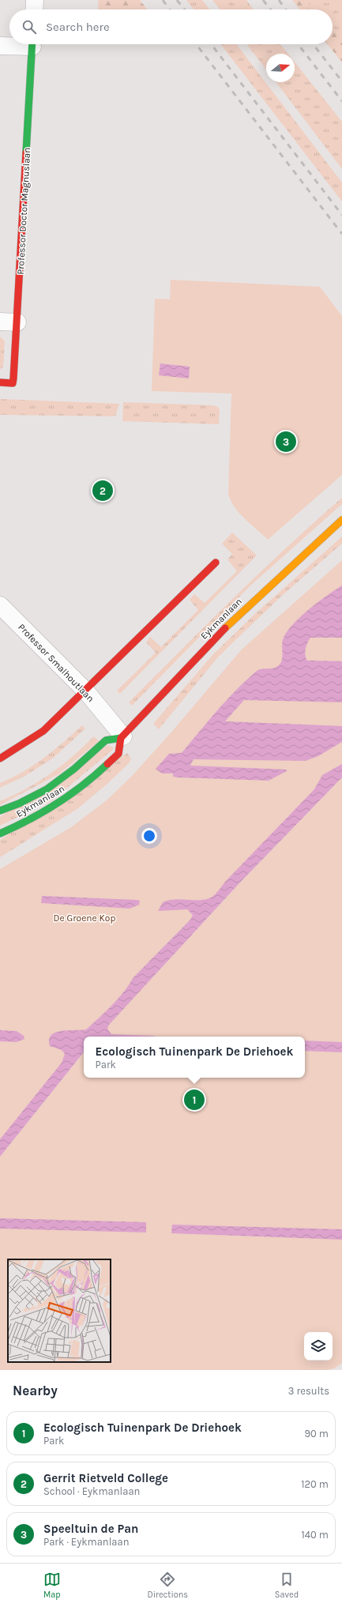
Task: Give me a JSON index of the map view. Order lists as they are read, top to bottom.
{
  "streets": {
    "street": ["Professor Doctor Magnuslaan", "Eykmanlaan", "Professor Smalhoutlaan"]
  },
  "crossings": [
    ["Eykmanlaan", "Professor Smalhoutlaan"]
  ],
  "parks": ["De Groene Kop"],
  "north": "right",
  "page": {
    "search": "Search here",
    "pins": ["3", "2", "1"],
    "popup": ["Ecologisch Tuinenpark De Driehoek", "Park"],
    "heading": ["Nearby", "3 results"],
    "list": [
      {
        "mark": "1",
        "name": "Ecologisch Tuinenpark De Driehoek",
        "note": "Park",
        "value": "90 m"
      },
      {
        "mark": "2",
        "name": "Gerrit Rietveld College",
        "note": "School · Eykmanlaan",
        "value": "120 m"
      },
      {
        "mark": "3",
        "name": "Speeltuin de Pan",
        "note": "Park · Eykmanlaan",
        "value": "140 m"
      }
    ],
    "nav": ["Map", "Directions", "Saved"]
  }
}
